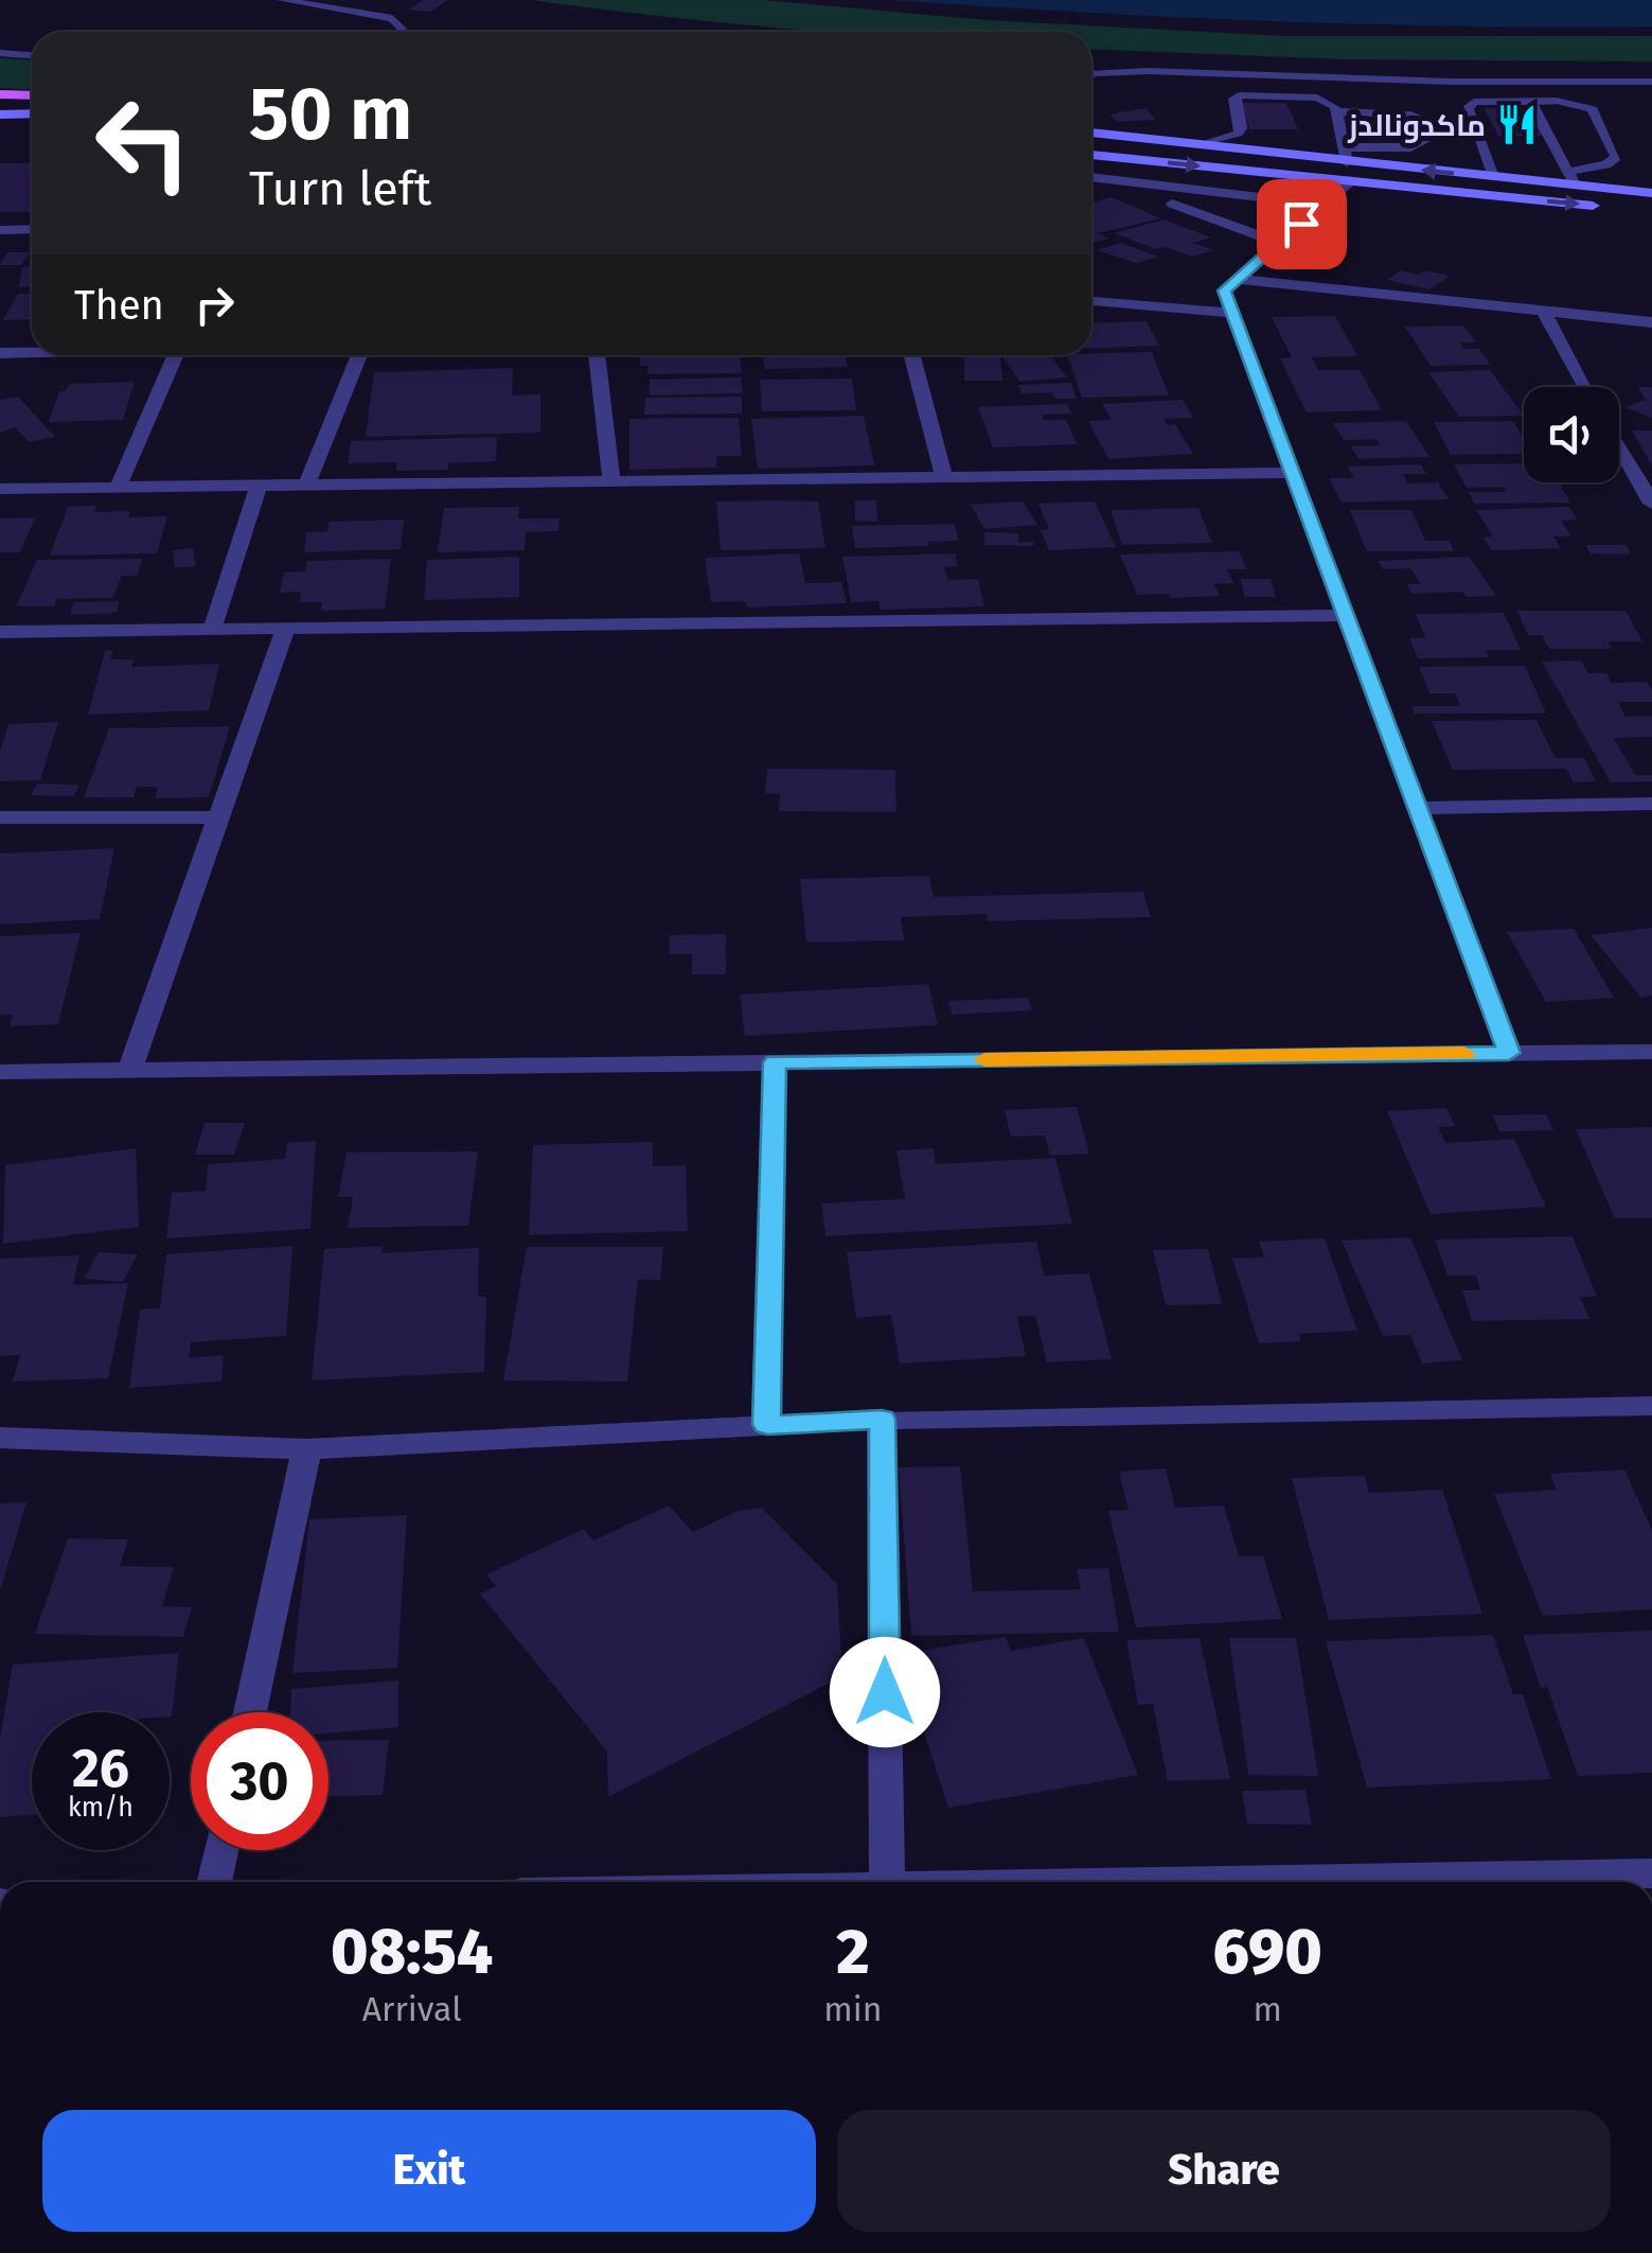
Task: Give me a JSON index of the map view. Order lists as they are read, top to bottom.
{
  "places": {
    "restaurant": ["ماكدونالدز"]
  },
  "page": {
    "turn": ["50 m", "Turn left"],
    "then": "Then",
    "speed": "26 km/h",
    "limit": "30",
    "eta": [
      "08:54",
      "Arrival",
      "2",
      "min",
      "690",
      "m"
    ],
    "buttons": ["Exit", "Share"]
  }
}
